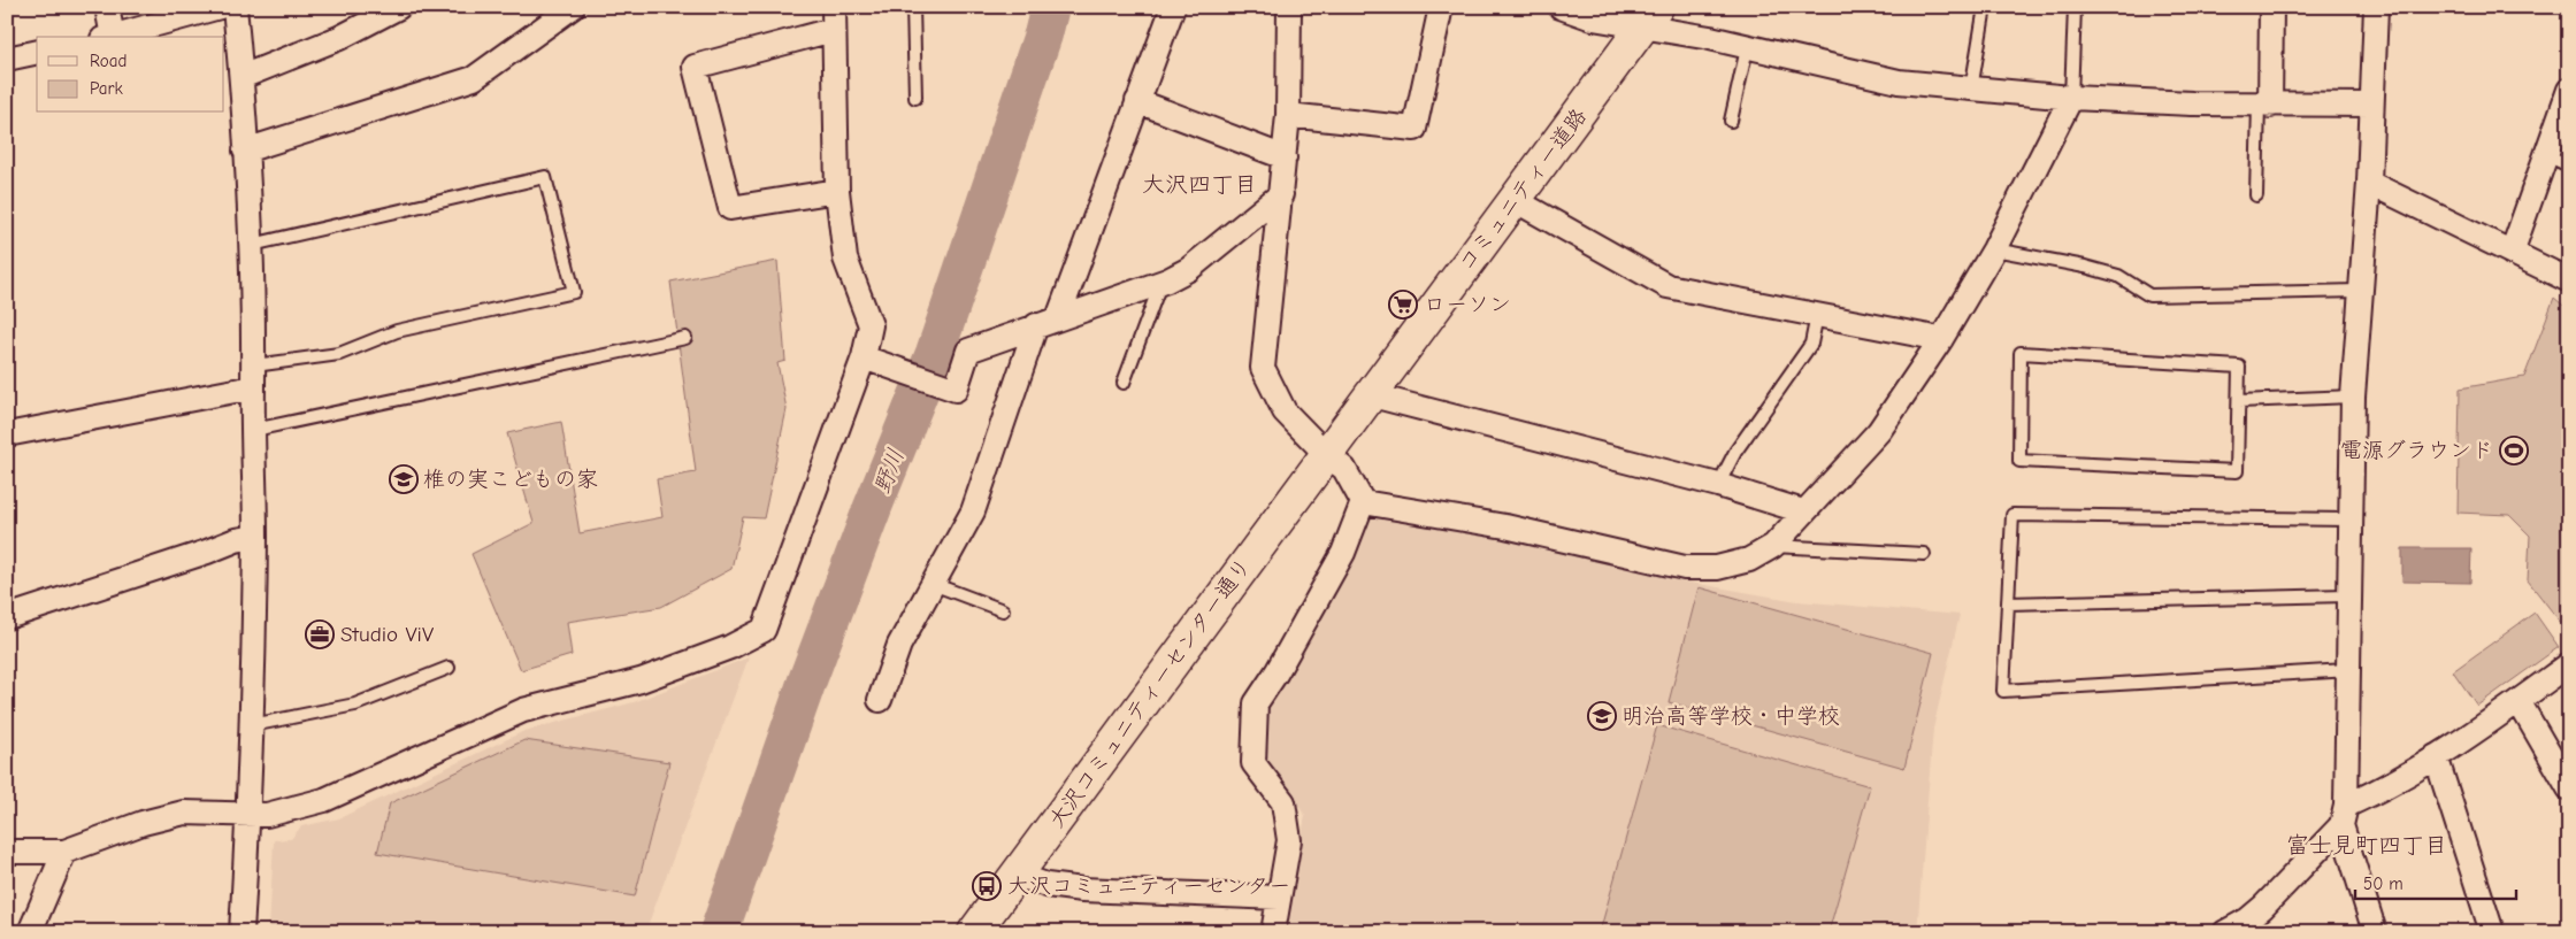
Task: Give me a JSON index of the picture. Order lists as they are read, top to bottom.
{
  "streets": {
    "street": ["コミュニティー道路", "大沢コミュニティーセンター通り"]
  },
  "crossings": [
    ["コミュニティー道路", "大沢コミュニティーセンター通り"]
  ],
  "districts": ["大沢四丁目", "富士見町四丁目"],
  "water": ["野川"],
  "places": {
    "supermarket": ["ローソン"],
    "sports": ["電源グラウンド"],
    "school or university": ["椎の実こどもの家", "明治高等学校・中学校"],
    "office": ["Studio ViV"],
    "bus stop": ["大沢コミュニティーセンター"]
  },
  "legend": ["Road", "Park"],
  "scale_bar": "50 m"
}
